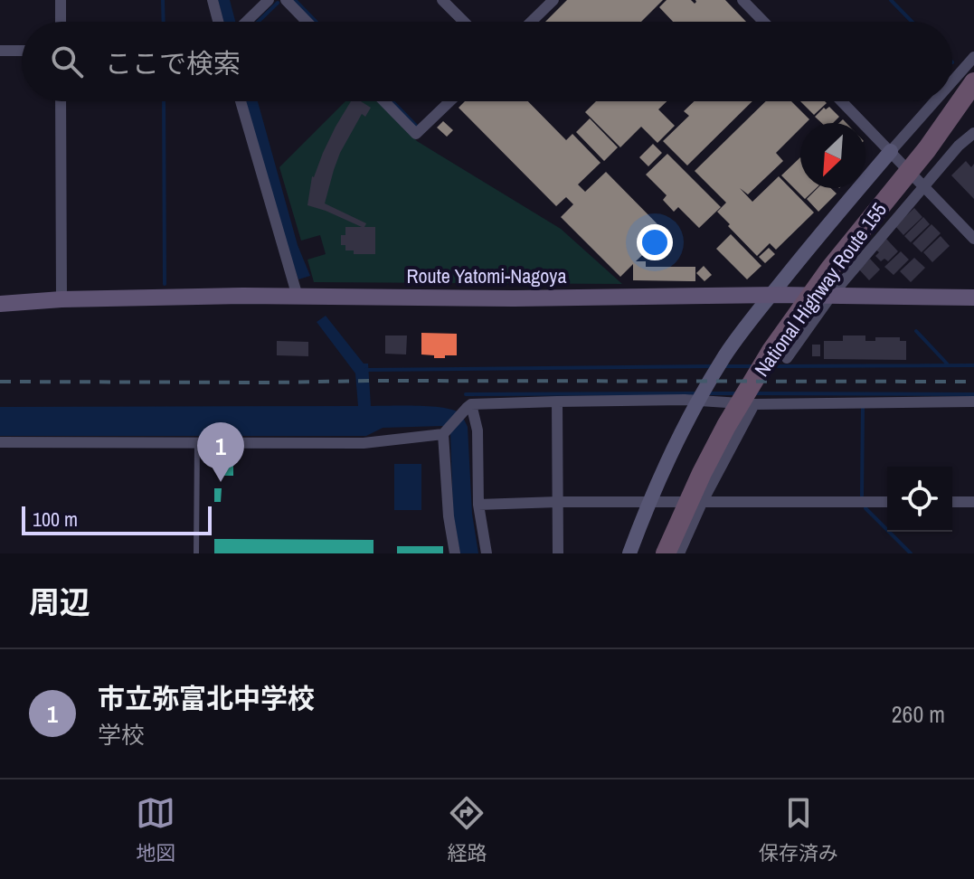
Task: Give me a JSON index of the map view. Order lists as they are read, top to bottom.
{
  "streets": {
    "highway": ["National Highway Route 155"],
    "main road": ["Route Yatomi-Nagoya"]
  },
  "scale_bar": "100 m",
  "north": "bottom left",
  "page": {
    "search": "ここで検索",
    "pins": "1",
    "scale": "100 m",
    "heading": "周辺",
    "list": [
      {
        "mark": "1",
        "name": "市立弥富北中学校",
        "note": "学校",
        "value": "260 m"
      }
    ],
    "nav": ["地図", "経路", "保存済み"]
  }
}
